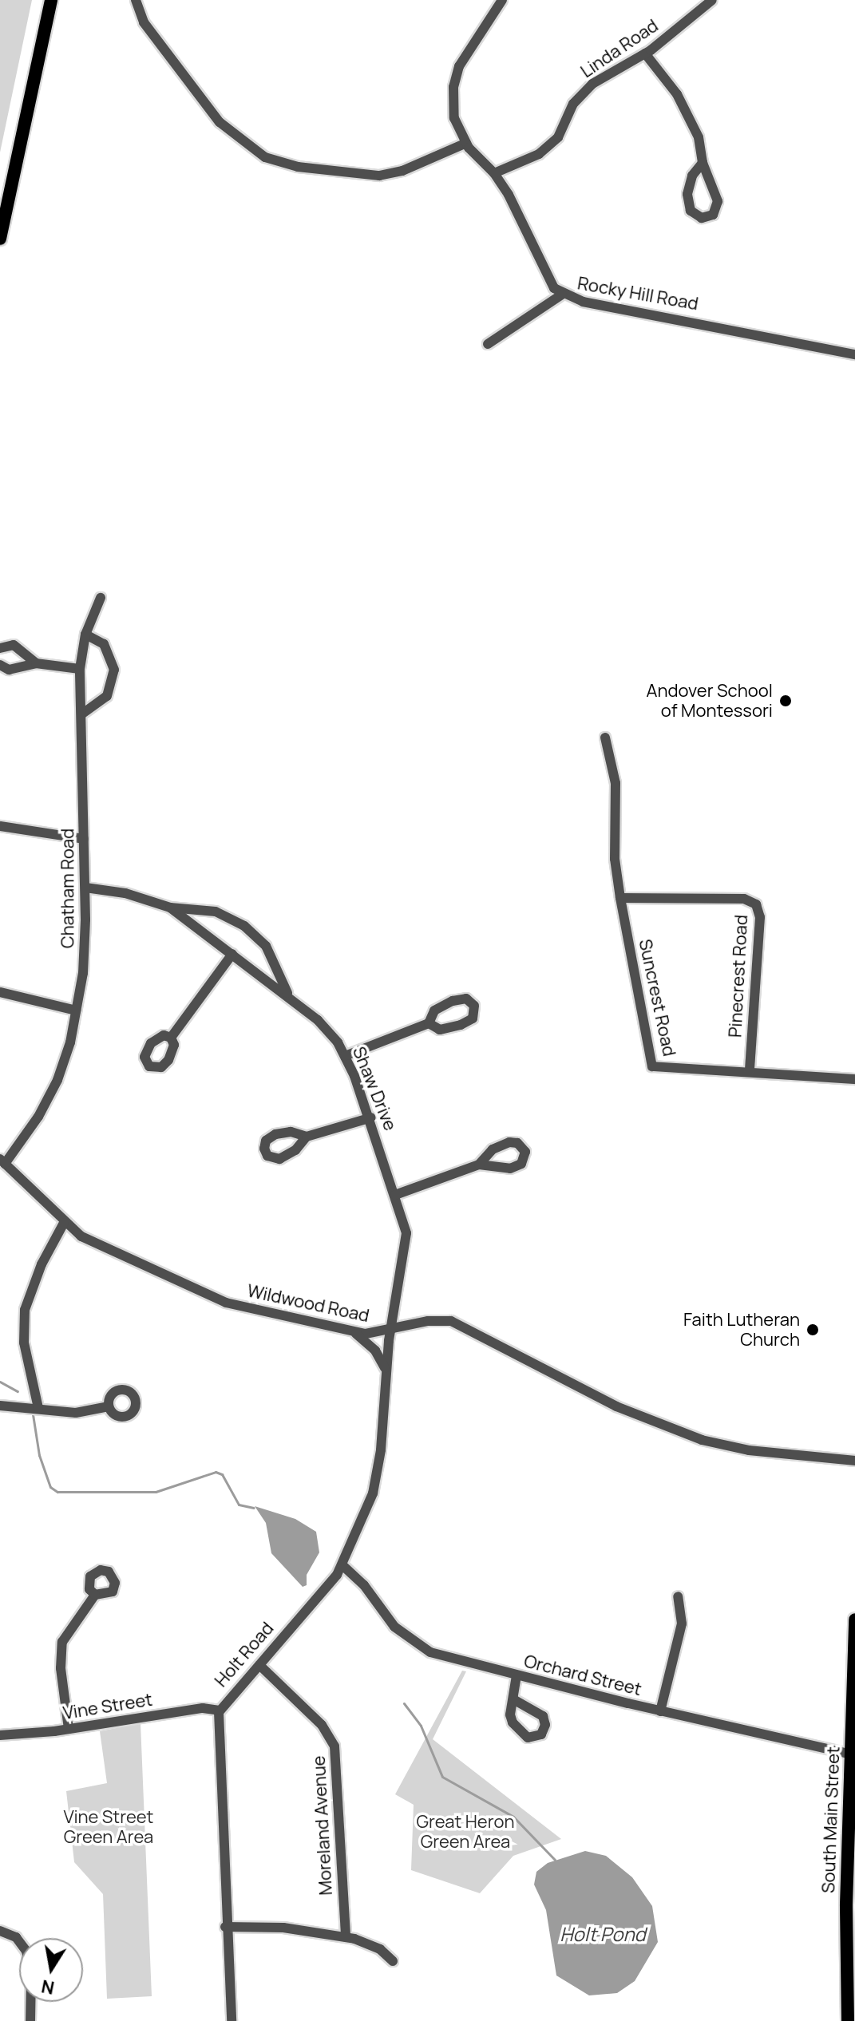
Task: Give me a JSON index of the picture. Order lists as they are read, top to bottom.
{
  "streets": {
    "main road": ["South Main Street"],
    "street": [
      "Linda Road",
      "Rocky Hill Road",
      "Chatham Road",
      "Pinecrest Road",
      "Suncrest Road",
      "Shaw Drive",
      "Wildwood Road",
      "Holt Road",
      "Orchard Street",
      "Vine Street",
      "Moreland Avenue"
    ]
  },
  "crossings": [
    ["Linda Road", "Rocky Hill Road"],
    ["Chatham Road", "Shaw Drive"],
    ["Chatham Road", "Wildwood Road"],
    ["Pinecrest Road", "Suncrest Road"],
    ["Shaw Drive", "Wildwood Road"],
    ["Shaw Drive", "Holt Road"],
    ["Wildwood Road", "Holt Road"],
    ["Holt Road", "Orchard Street"],
    ["Holt Road", "Vine Street"],
    ["Holt Road", "Moreland Avenue"],
    ["Orchard Street", "South Main Street"]
  ],
  "water": ["Holt Pond"],
  "parks": ["Vine Street Green Area", "Great Heron Green Area"],
  "places": ["Andover School of Montessori", "Faith Lutheran Church"],
  "north": "bottom"
}
